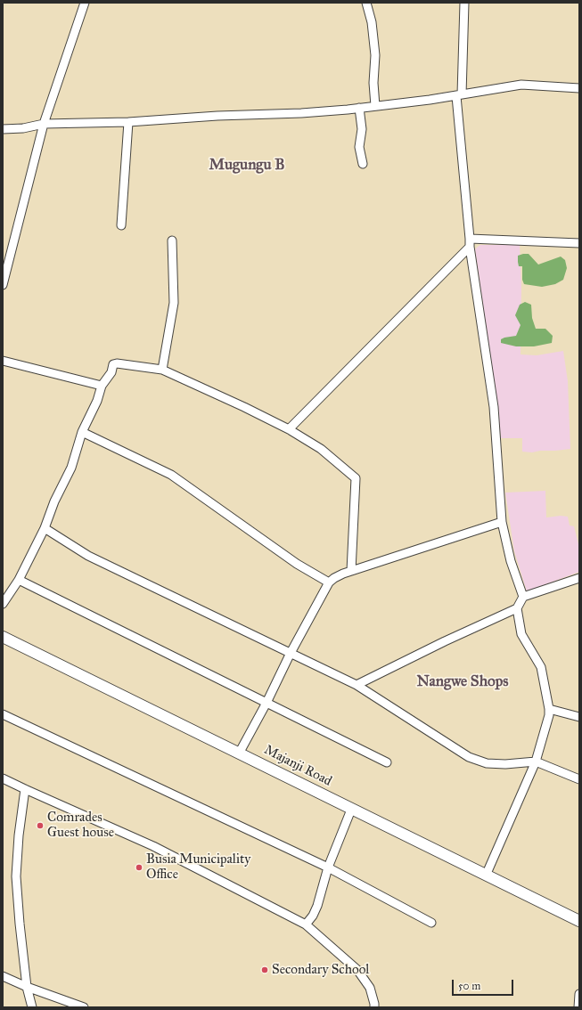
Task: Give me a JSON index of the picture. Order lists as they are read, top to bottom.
{
  "streets": {
    "main road": ["Majanji Road"]
  },
  "districts": ["Mugungu B", "Nangwe Shops"],
  "places": ["Comrades Guest house", "Busia Municipality Office", "Secondary School"],
  "scale_bar": "50 m"
}
